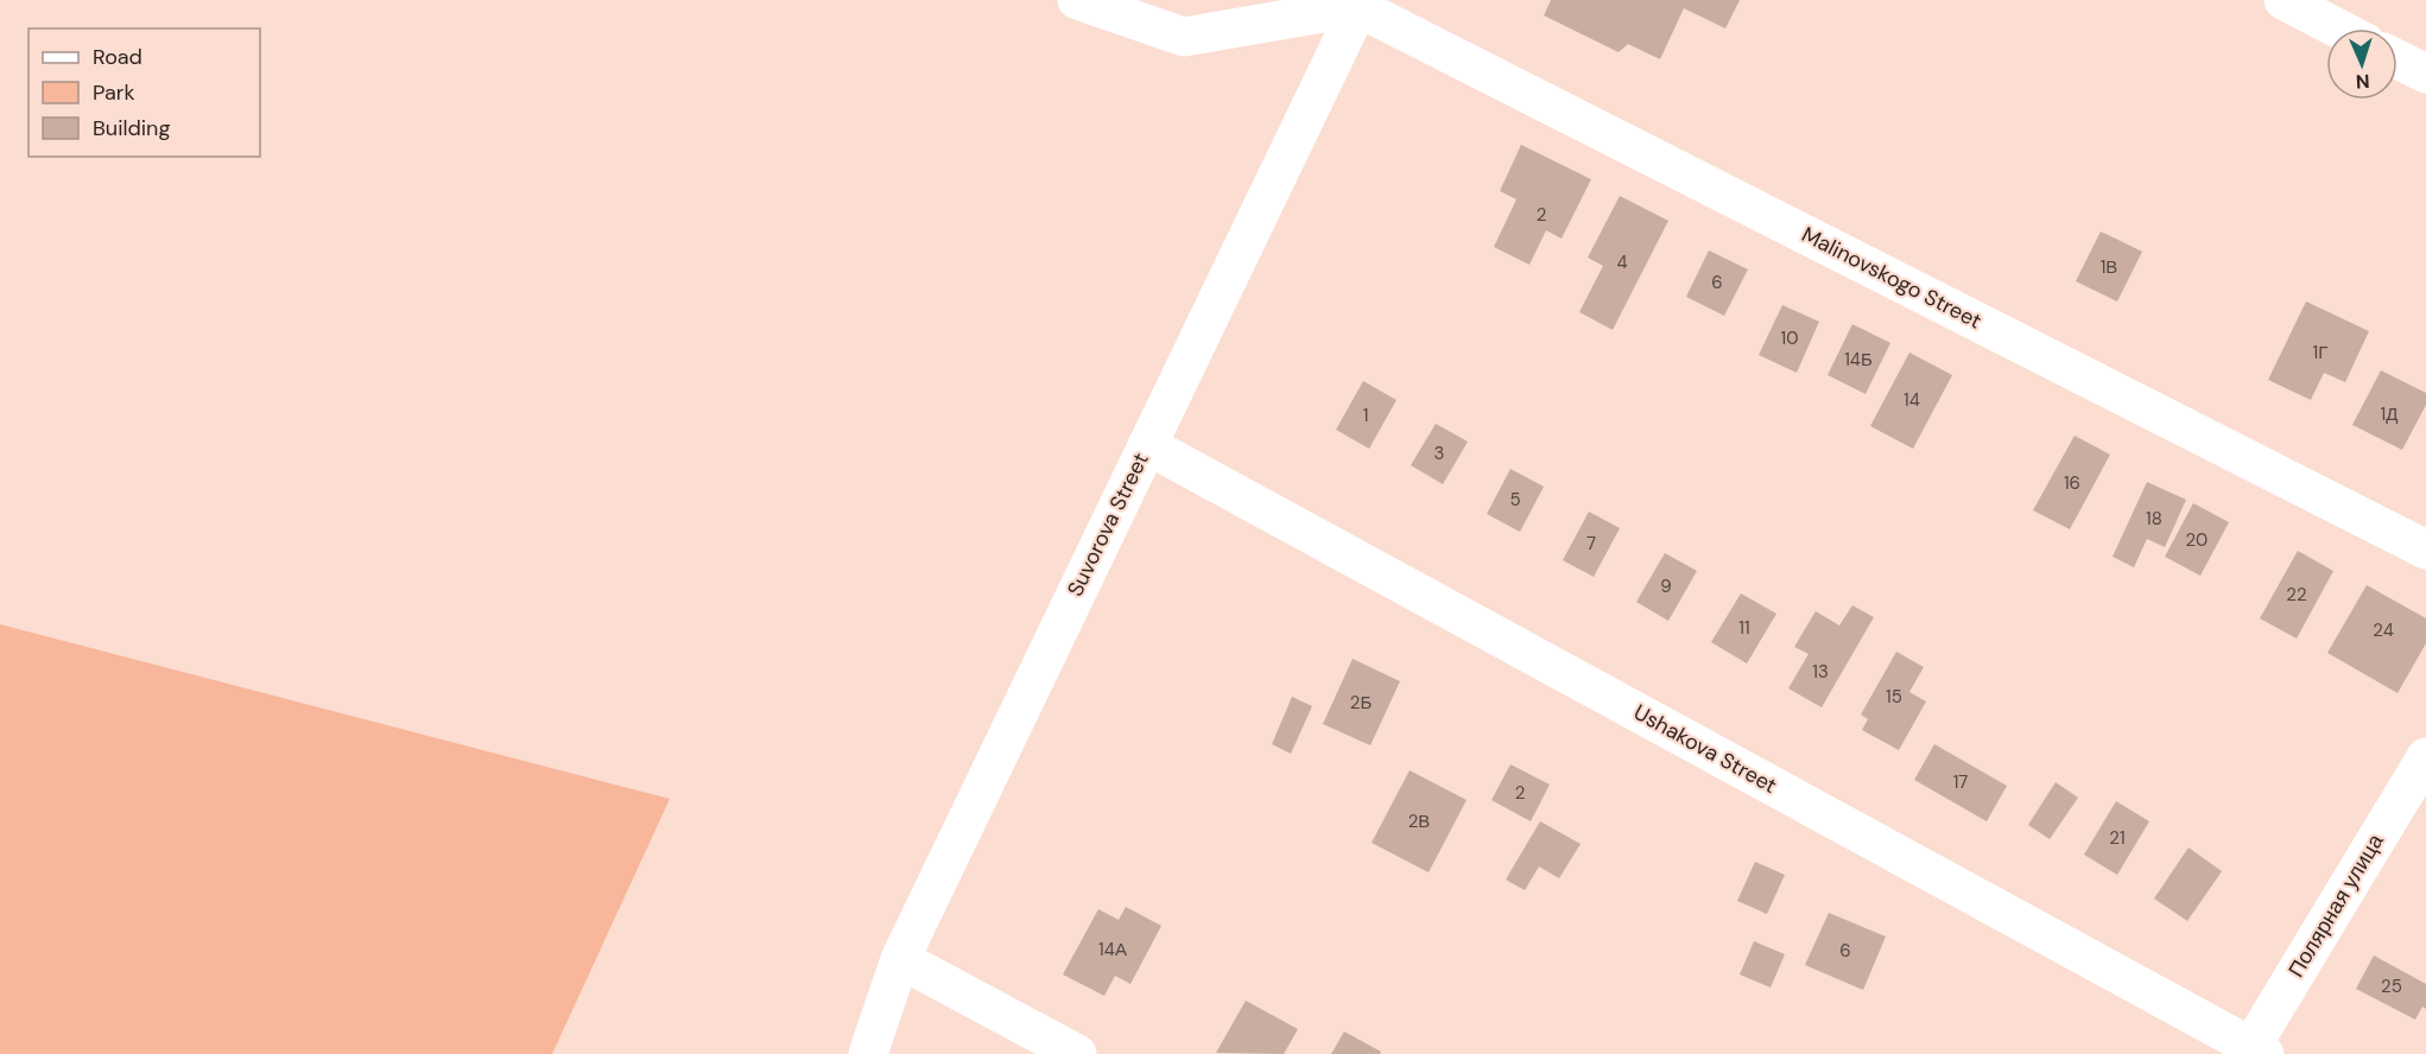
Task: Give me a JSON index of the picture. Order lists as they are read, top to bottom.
{
  "streets": {
    "street": [
      "Malinovskogo Street",
      "Suvorova Street",
      "Ushakova Street",
      "Полярная улица"
    ]
  },
  "crossings": [
    ["Malinovskogo Street", "Suvorova Street"],
    ["Suvorova Street", "Ushakova Street"],
    ["Ushakova Street", "Полярная улица"]
  ],
  "house_numbers": [
    "2",
    "4",
    "1В",
    "6",
    "10",
    "1Г",
    "14Б",
    "14",
    "1Д",
    "1",
    "3",
    "16",
    "5",
    "18",
    "20",
    "7",
    "9",
    "22",
    "11",
    "24",
    "13",
    "15",
    "2Б",
    "17",
    "2",
    "2В",
    "21",
    "14А",
    "6",
    "25"
  ],
  "legend": ["Road", "Park", "Building"],
  "north": "bottom"
}
